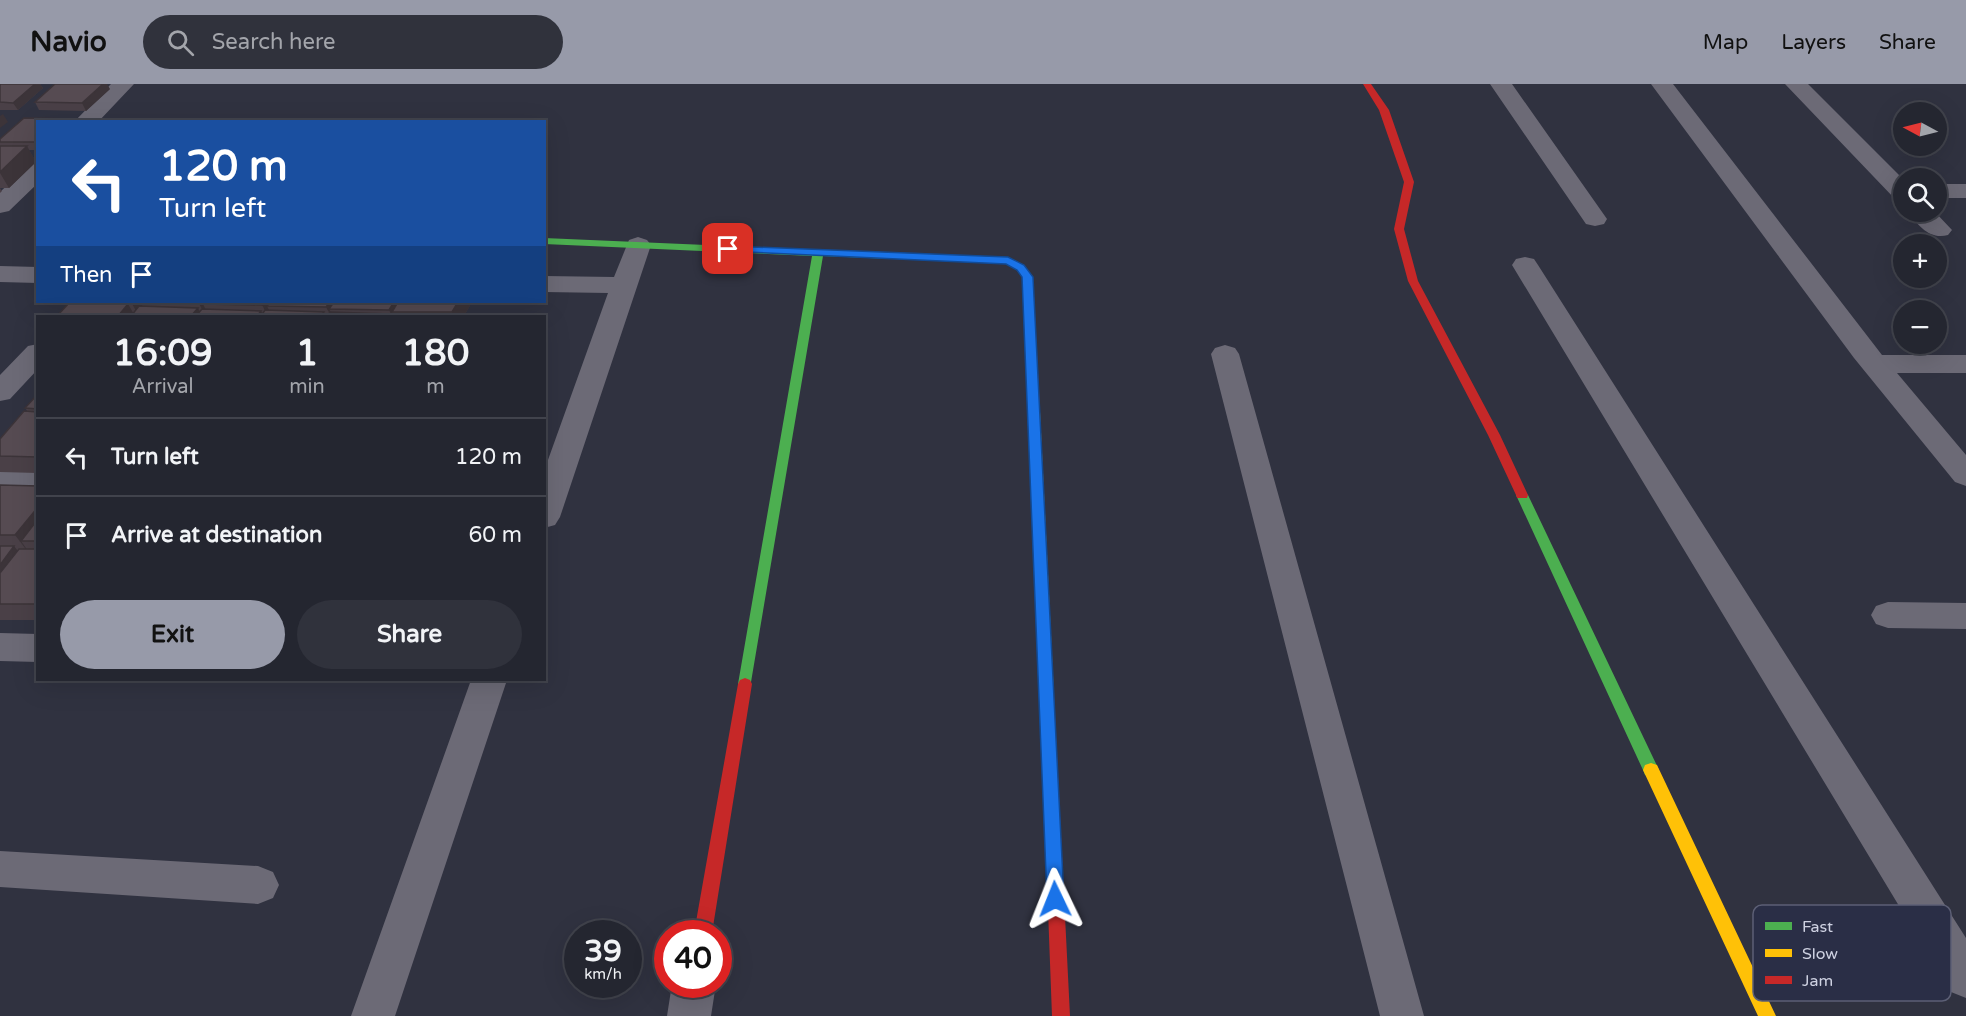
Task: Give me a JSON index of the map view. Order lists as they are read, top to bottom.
{
  "legend": ["Fast", "Slow", "Jam"],
  "north": "left",
  "page": {
    "header": "Navio",
    "search": "Search here",
    "nav": ["Map", "Layers", "Share"],
    "map_buttons": ["+", "−"],
    "turn": ["120 m", "Turn left"],
    "then": "Then",
    "eta": [
      "16:09",
      "Arrival",
      "1",
      "min",
      "180",
      "m"
    ],
    "list": [
      {
        "name": "Turn left",
        "value": "120 m"
      },
      {
        "name": "Arrive at destination",
        "value": "60 m"
      }
    ],
    "buttons": ["Exit", "Share"],
    "speed": "39 km/h",
    "limit": "40"
  }
}
